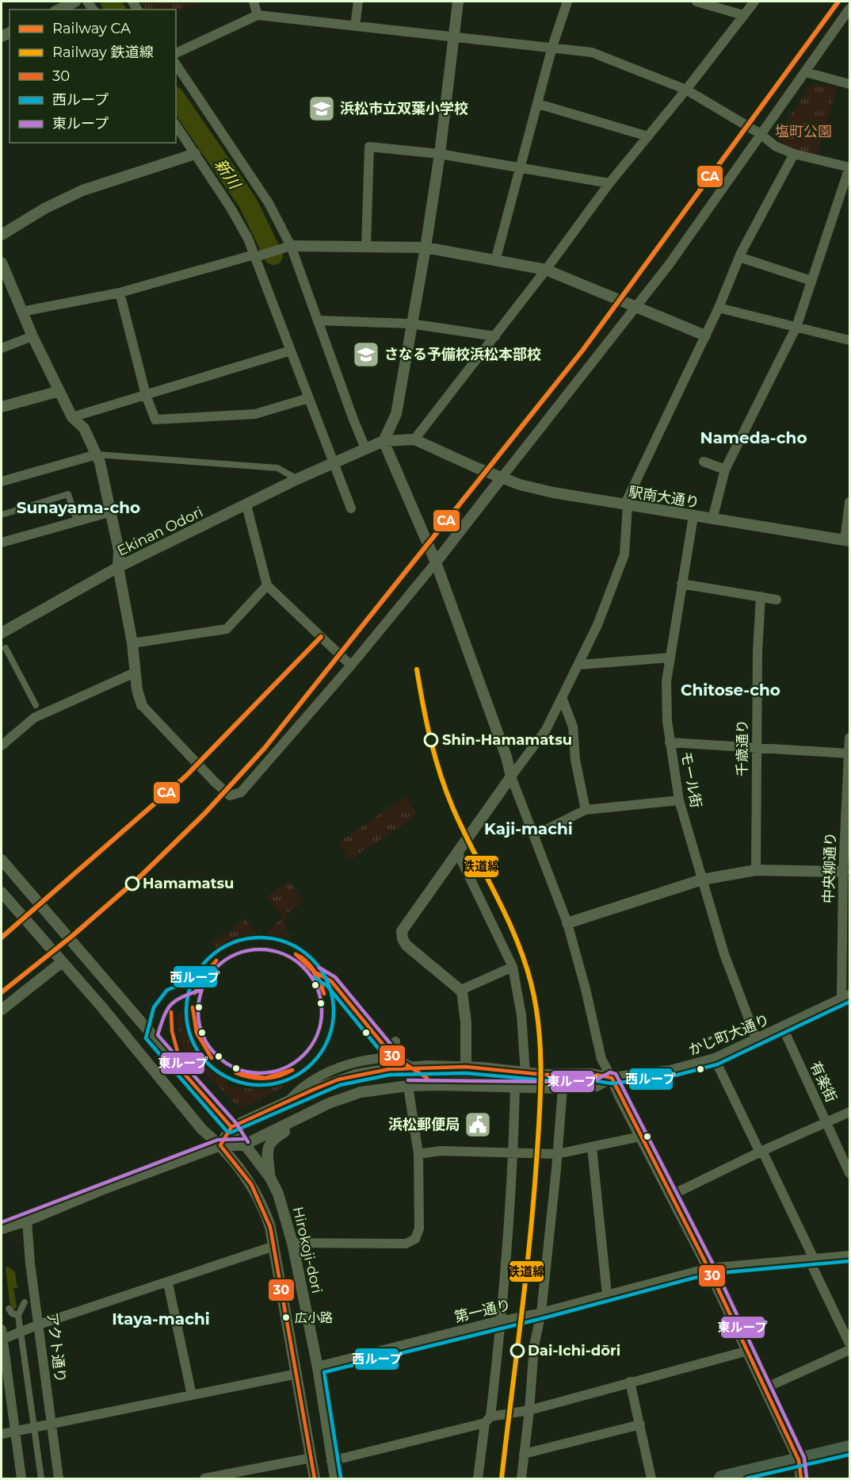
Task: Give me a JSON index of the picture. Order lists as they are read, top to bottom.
{
  "streets": {
    "street": [
      "駅南大通り",
      "Ekinan Odori",
      "千歳通り",
      "モール街",
      "中央柳通り",
      "かじ町大通り",
      "有楽街",
      "Hirokoji-dori",
      "第一通り",
      "アクト通り"
    ]
  },
  "crossings": [
    ["駅南大通り", "モール街"],
    ["モール街", "かじ町大通り"],
    ["中央柳通り", "かじ町大通り"],
    ["かじ町大通り", "有楽街"],
    ["Hirokoji-dori", "第一通り"]
  ],
  "districts": [
    "Nameda-cho",
    "Sunayama-cho",
    "Chitose-cho",
    "Kaji-machi",
    "Itaya-machi"
  ],
  "water": ["新川"],
  "parks": ["塩町公園"],
  "places": {
    "school or university": ["浜松市立双葉小学校", "さなる予備校浜松本部校"],
    "other": [
      "Shin-Hamamatsu",
      "Hamamatsu",
      "広小路",
      "Dai-Ichi-dōri"
    ],
    "public building": ["浜松郵便局"]
  },
  "lines": [
    "rail line CA",
    "rail line 鉄道線",
    "transit line 西ループ",
    "transit line 東ループ",
    "transit line 30"
  ],
  "legend": [
    "Railway CA",
    "Railway 鉄道線",
    "30",
    "西ループ",
    "東ループ"
  ]
}
